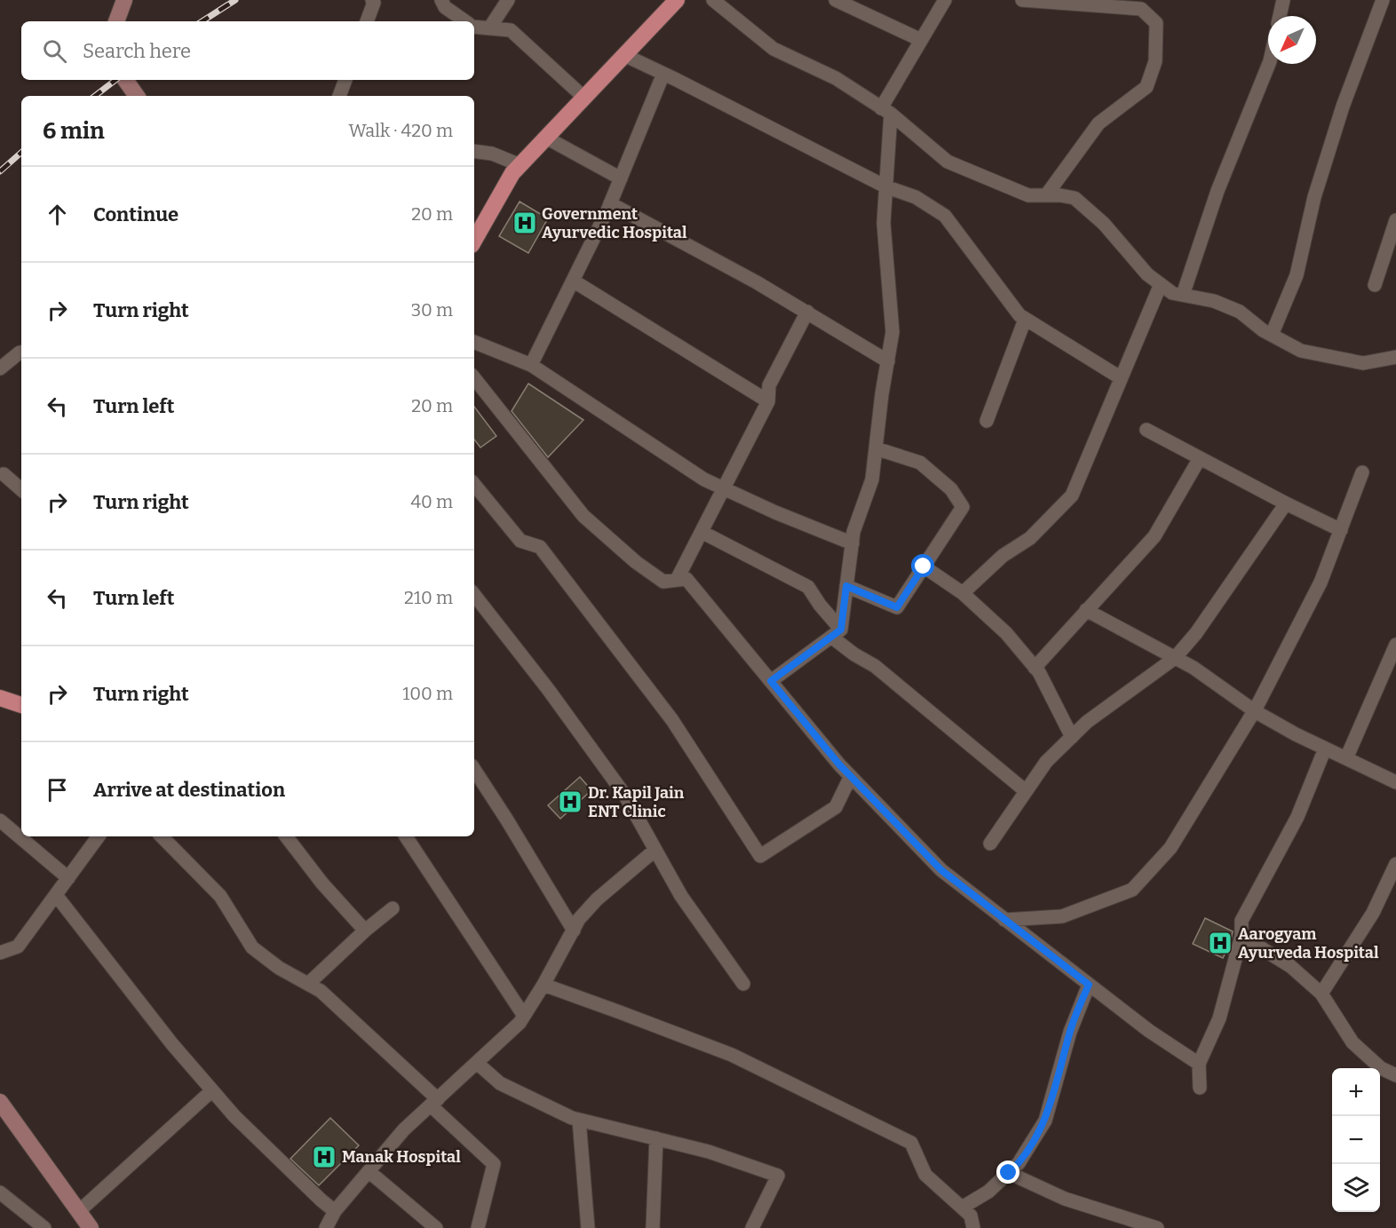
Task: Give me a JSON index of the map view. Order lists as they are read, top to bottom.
{
  "places": {
    "hospital": [
      "Government Ayurvedic Hospital",
      "Dr. Kapil Jain ENT Clinic",
      "Aarogyam Ayurveda Hospital",
      "Manak Hospital"
    ]
  },
  "north": "bottom left",
  "page": {
    "search": "Search here",
    "heading": ["6 min", "Walk · 420 m"],
    "list": [
      ["Continue", "20 m"],
      ["Turn right", "30 m"],
      ["Turn left", "20 m"],
      ["Turn right", "40 m"],
      ["Turn left", "210 m"],
      ["Turn right", "100 m"],
      "Arrive at destination"
    ],
    "map_buttons": ["+", "−"]
  }
}
